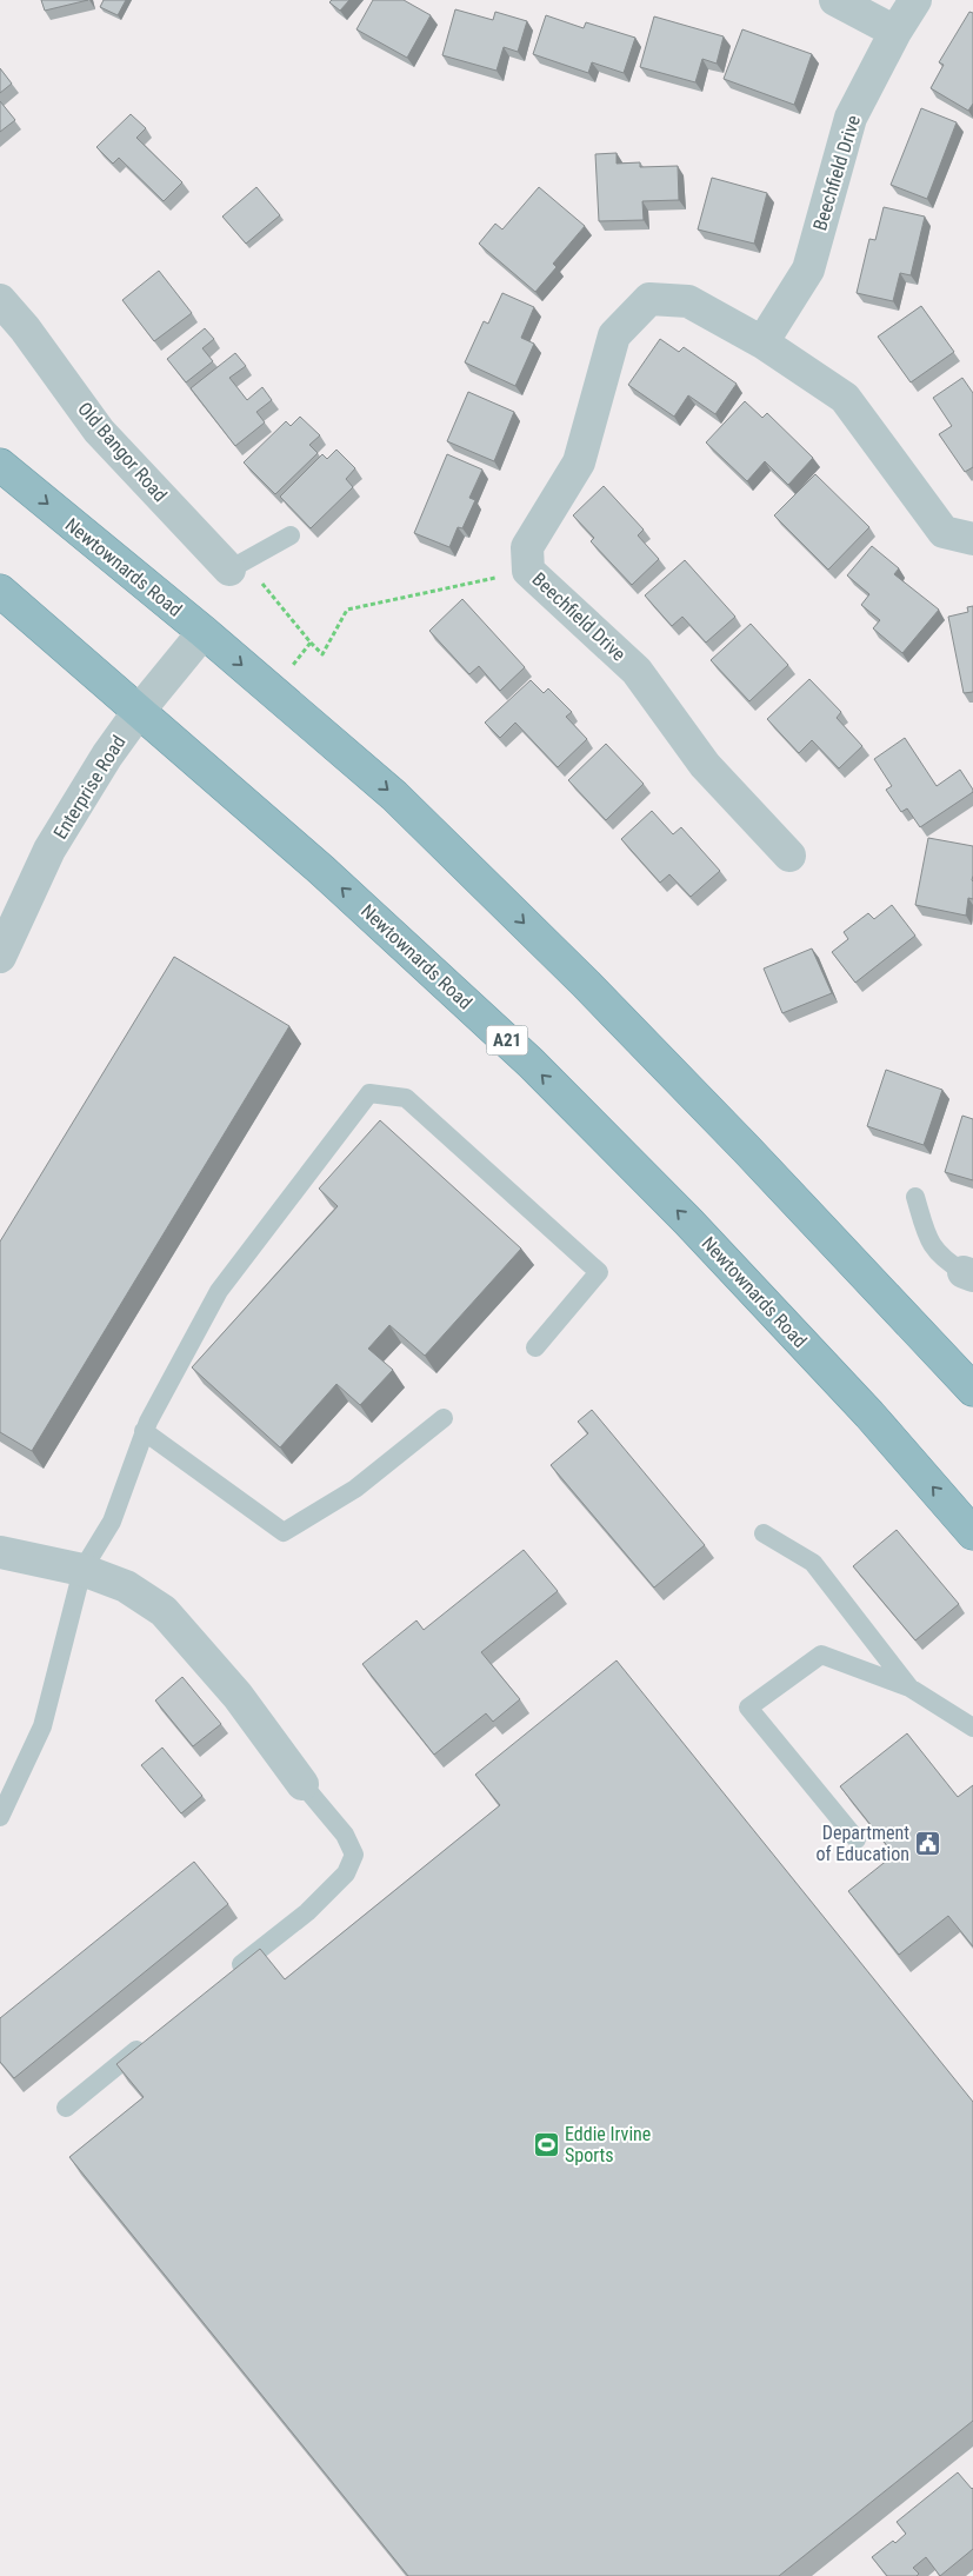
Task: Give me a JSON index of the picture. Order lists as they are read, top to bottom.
{
  "streets": {
    "highway": ["Newtownards Road", "A21"],
    "street": ["Beechfield Drive", "Old Bangor Road", "Enterprise Road"]
  },
  "crossings": [
    ["Newtownards Road", "Enterprise Road"]
  ],
  "places": {
    "public building": ["Department of Education"],
    "sports": ["Eddie Irvine Sports"]
  }
}
